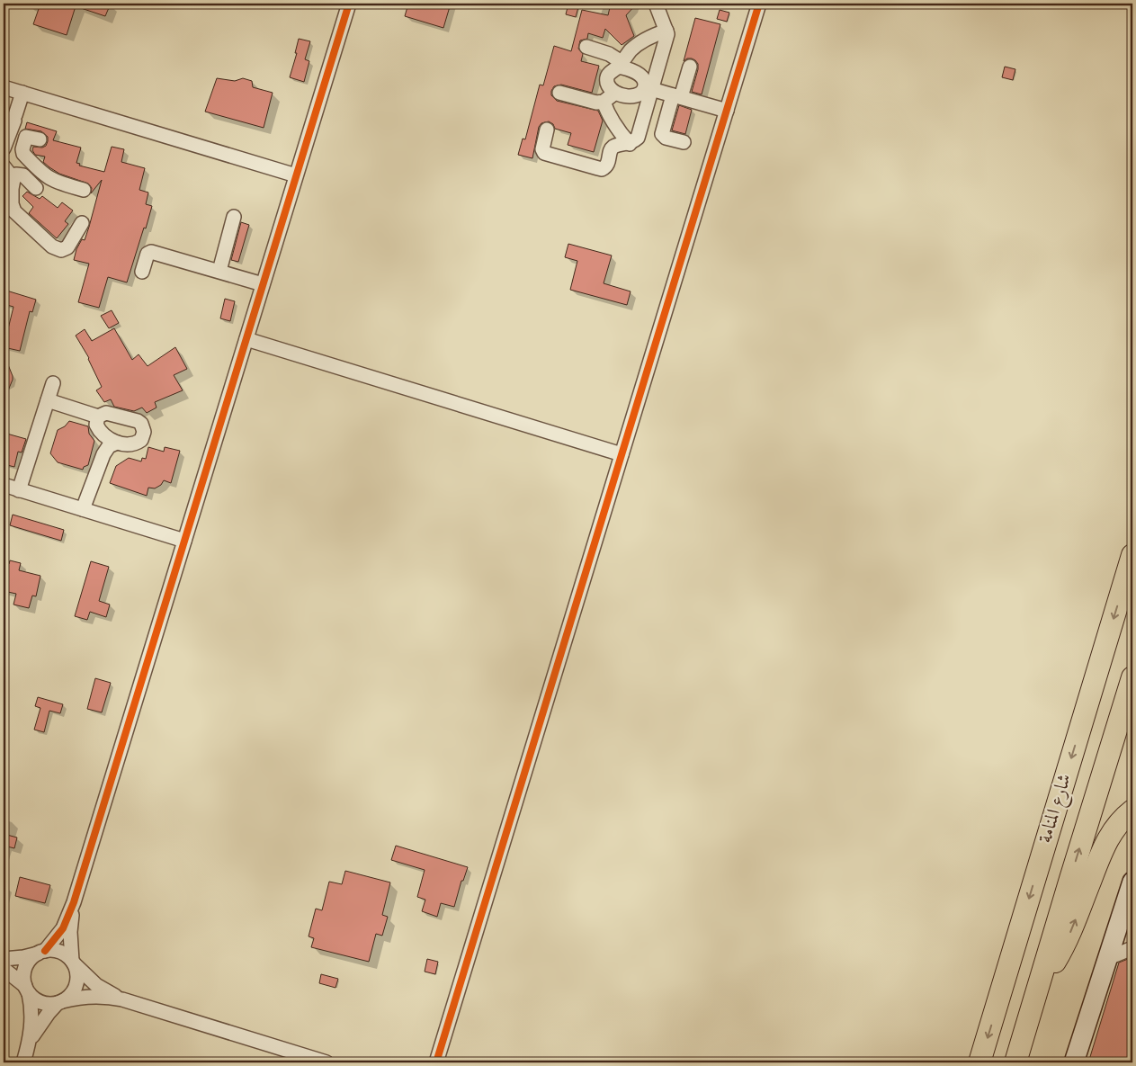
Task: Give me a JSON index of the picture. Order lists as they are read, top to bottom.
{
  "streets": {
    "main road": ["شارع المنامة"]
  }
}
